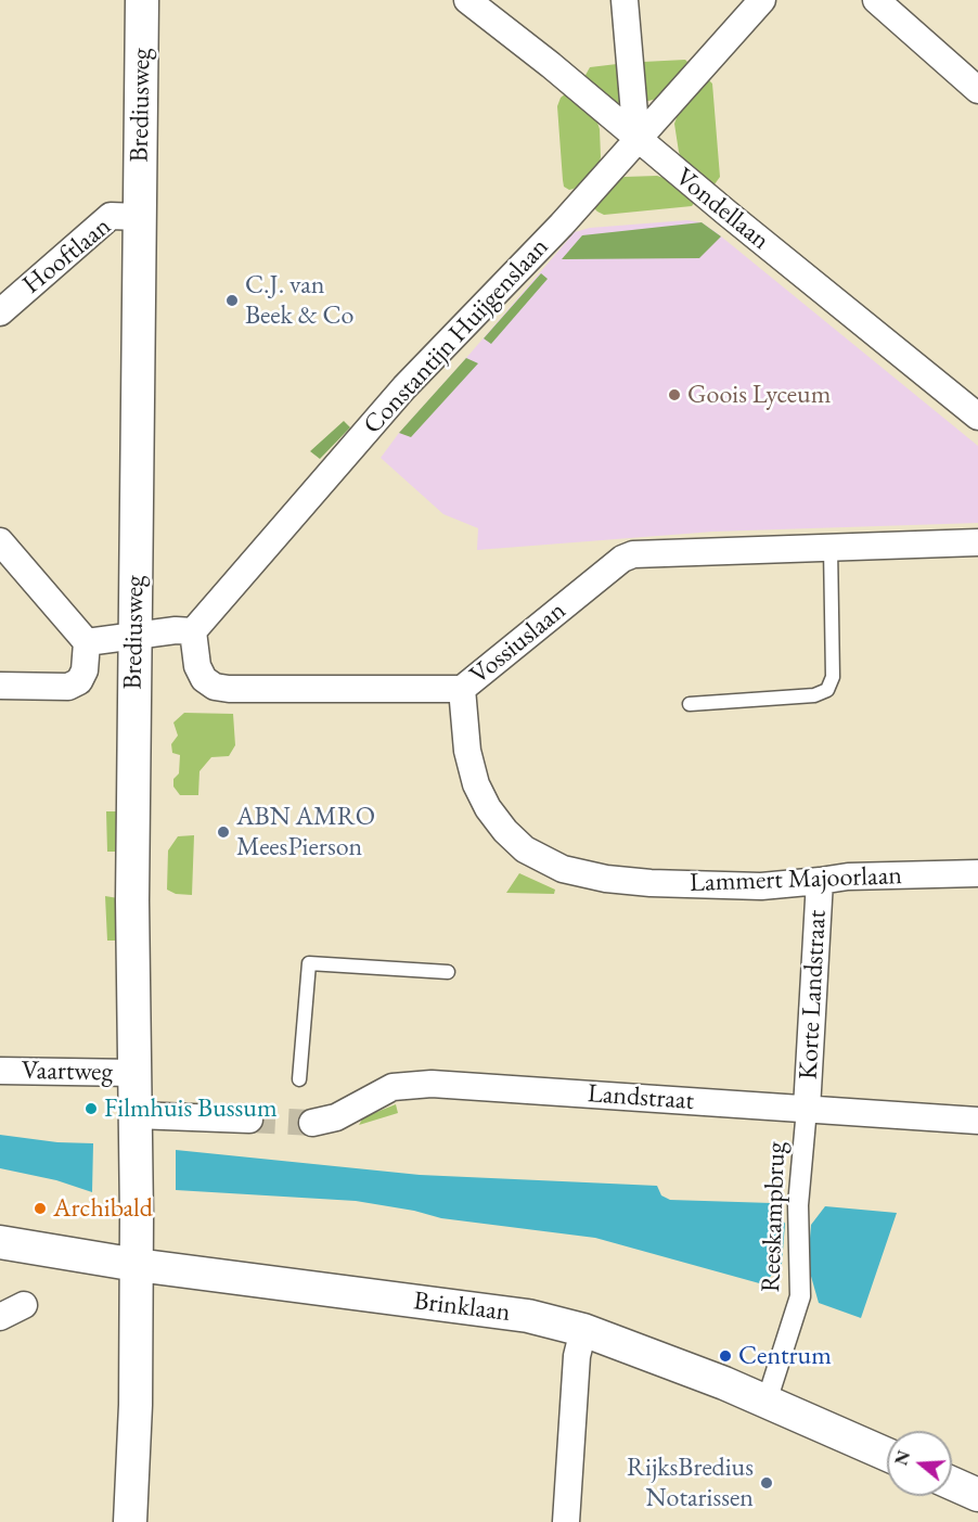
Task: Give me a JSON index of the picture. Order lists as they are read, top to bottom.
{
  "streets": {
    "street": [
      "Brediusweg",
      "Vondellaan",
      "Hooftlaan",
      "Constantijn Huijgenslaan",
      "Vossiuslaan",
      "Lammert Majoorlaan",
      "Korte Landstraat",
      "Vaartweg",
      "Landstraat",
      "Reeskampbrug",
      "Brinklaan"
    ]
  },
  "crossings": [
    ["Brediusweg", "Hooftlaan"],
    ["Brediusweg", "Vaartweg"],
    ["Brediusweg", "Brinklaan"],
    ["Vondellaan", "Constantijn Huijgenslaan"],
    ["Constantijn Huijgenslaan", "Vossiuslaan"],
    ["Vossiuslaan", "Lammert Majoorlaan"],
    ["Lammert Majoorlaan", "Korte Landstraat"],
    ["Korte Landstraat", "Landstraat"],
    ["Korte Landstraat", "Reeskampbrug"],
    ["Landstraat", "Reeskampbrug"],
    ["Reeskampbrug", "Brinklaan"]
  ],
  "places": [
    "C.J. van Beek & Co",
    "Goois Lyceum",
    "ABN AMRO MeesPierson",
    "Filmhuis Bussum",
    "Archibald",
    "Centrum",
    "RijksBredius Notarissen"
  ],
  "north": "left"
}
